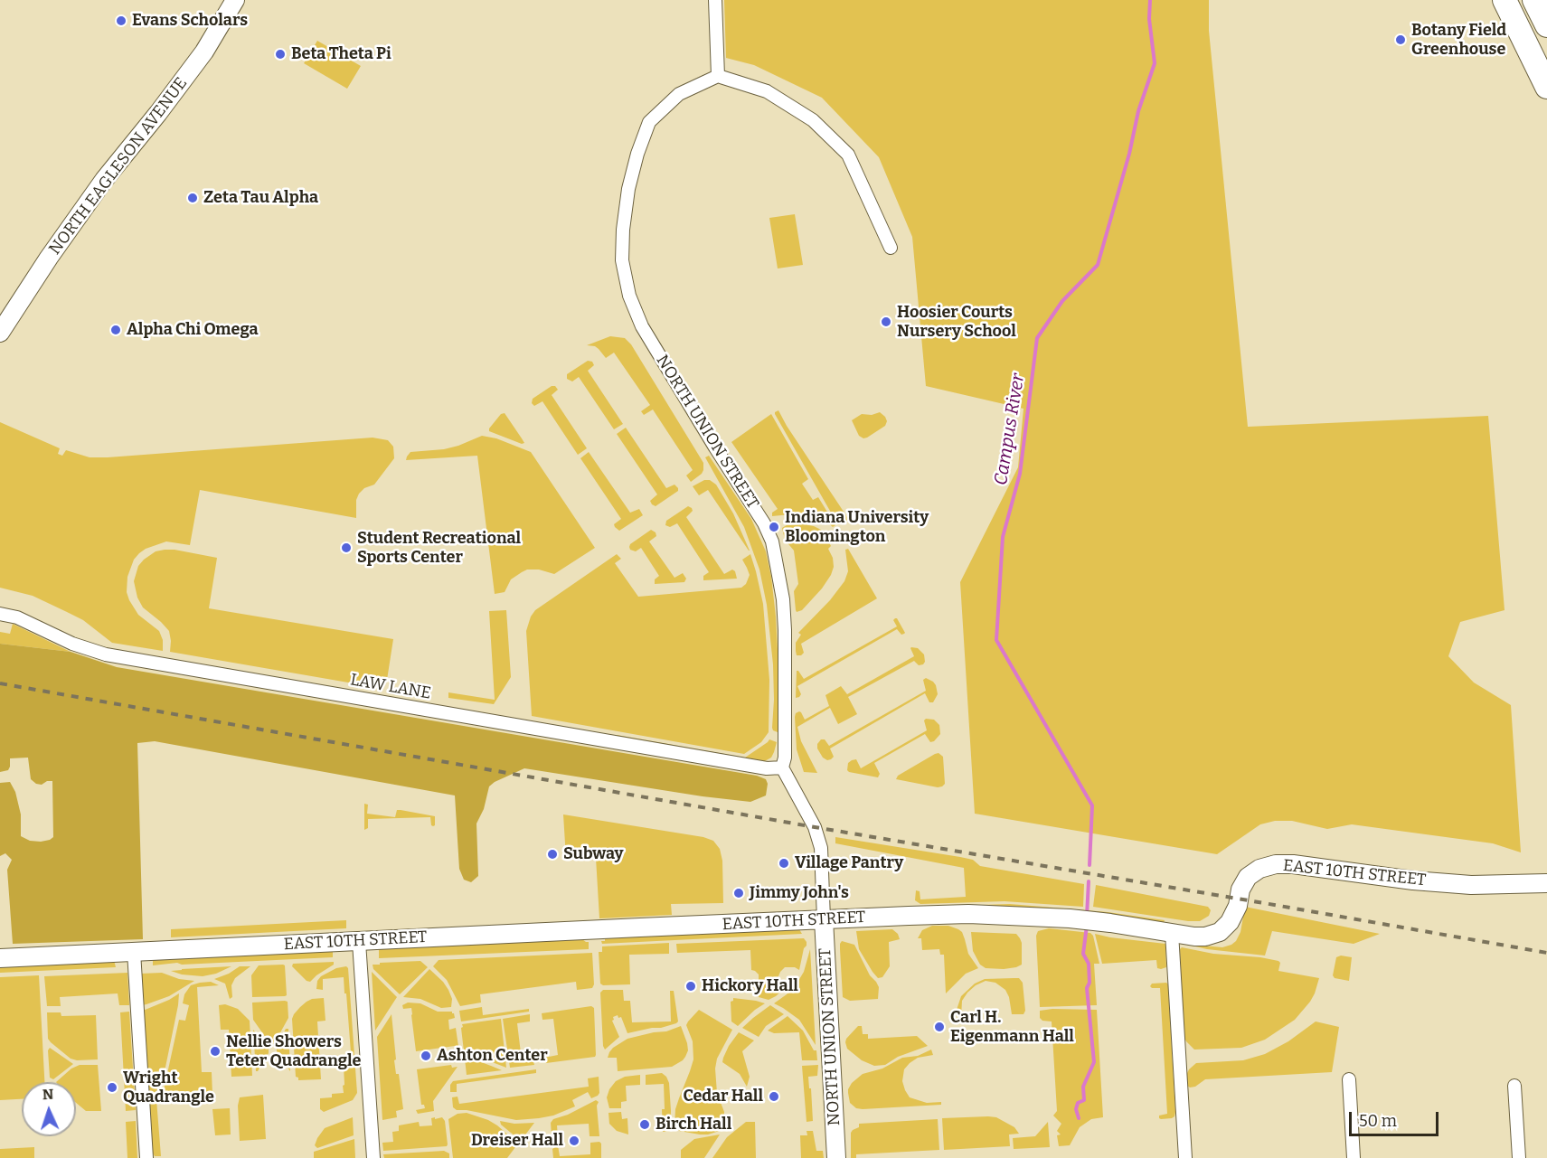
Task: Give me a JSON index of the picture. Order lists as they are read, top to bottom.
{
  "streets": {
    "street": [
      "NORTH EAGLESON AVENUE",
      "NORTH UNION STREET",
      "LAW LANE",
      "EAST 10TH STREET"
    ]
  },
  "crossings": [
    ["NORTH UNION STREET", "LAW LANE"],
    ["NORTH UNION STREET", "EAST 10TH STREET"]
  ],
  "water": ["Campus River"],
  "places": [
    "Evans Scholars",
    "Botany Field Greenhouse",
    "Beta Theta Pi",
    "Zeta Tau Alpha",
    "Hoosier Courts Nursery School",
    "Alpha Chi Omega",
    "Indiana University Bloomington",
    "Student Recreational Sports Center",
    "Subway",
    "Village Pantry",
    "Jimmy John's",
    "Hickory Hall",
    "Carl H. Eigenmann Hall",
    "Nellie Showers Teter Quadrangle",
    "Ashton Center",
    "Wright Quadrangle",
    "Cedar Hall",
    "Birch Hall",
    "Dreiser Hall"
  ],
  "scale_bar": "50 m",
  "north": "top"
}
